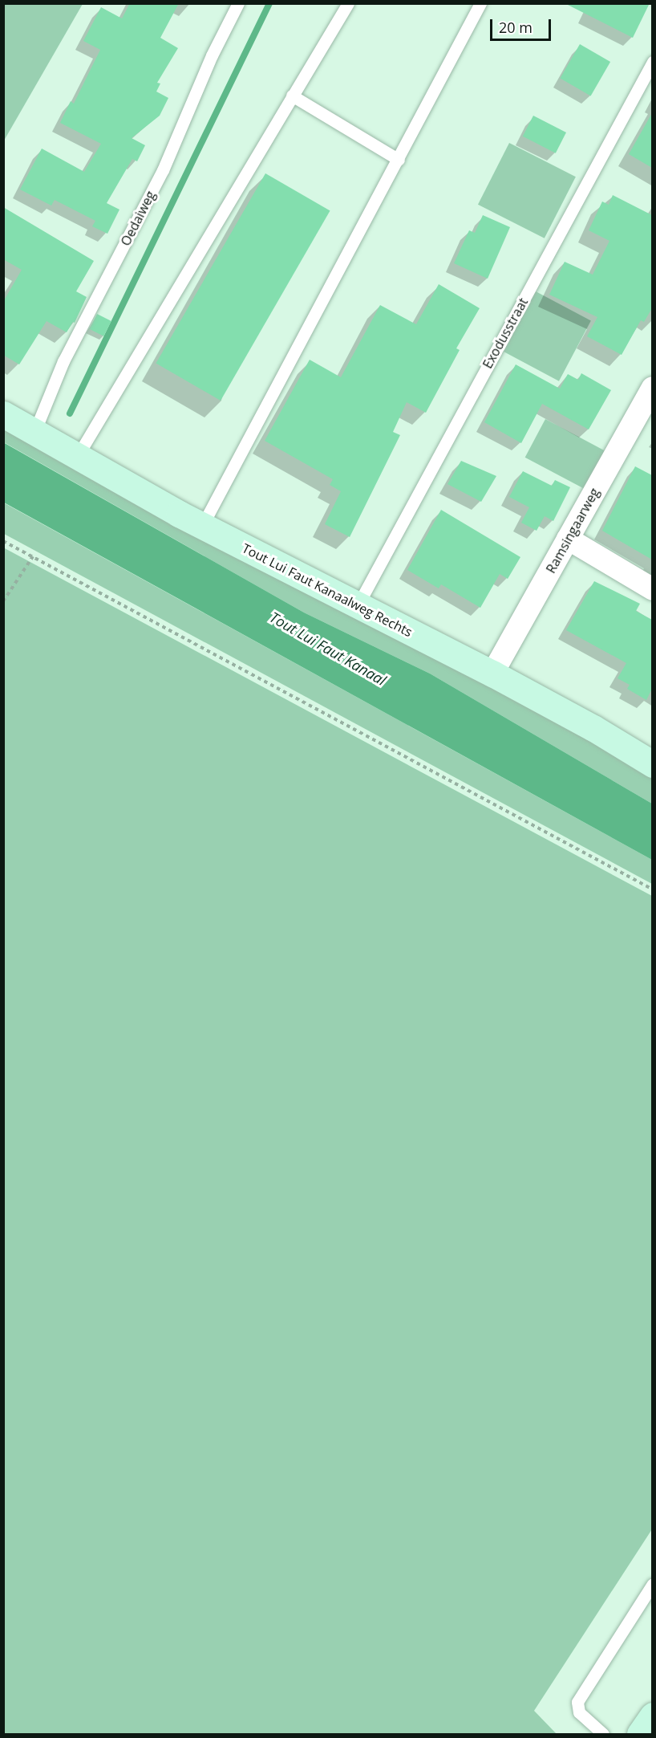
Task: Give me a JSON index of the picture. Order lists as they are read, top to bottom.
{
  "streets": {
    "street": ["Ramsingaarweg", "Tout Lui Faut Kanaalweg Rechts"],
    "lane": ["Oedaiweg", "Exodusstraat"]
  },
  "crossings": [
    ["Oedaiweg", "Tout Lui Faut Kanaalweg Rechts"],
    ["Exodusstraat", "Tout Lui Faut Kanaalweg Rechts"],
    ["Ramsingaarweg", "Tout Lui Faut Kanaalweg Rechts"]
  ],
  "water": ["Tout Lui Faut Kanaal"],
  "scale_bar": "20 m"
}
